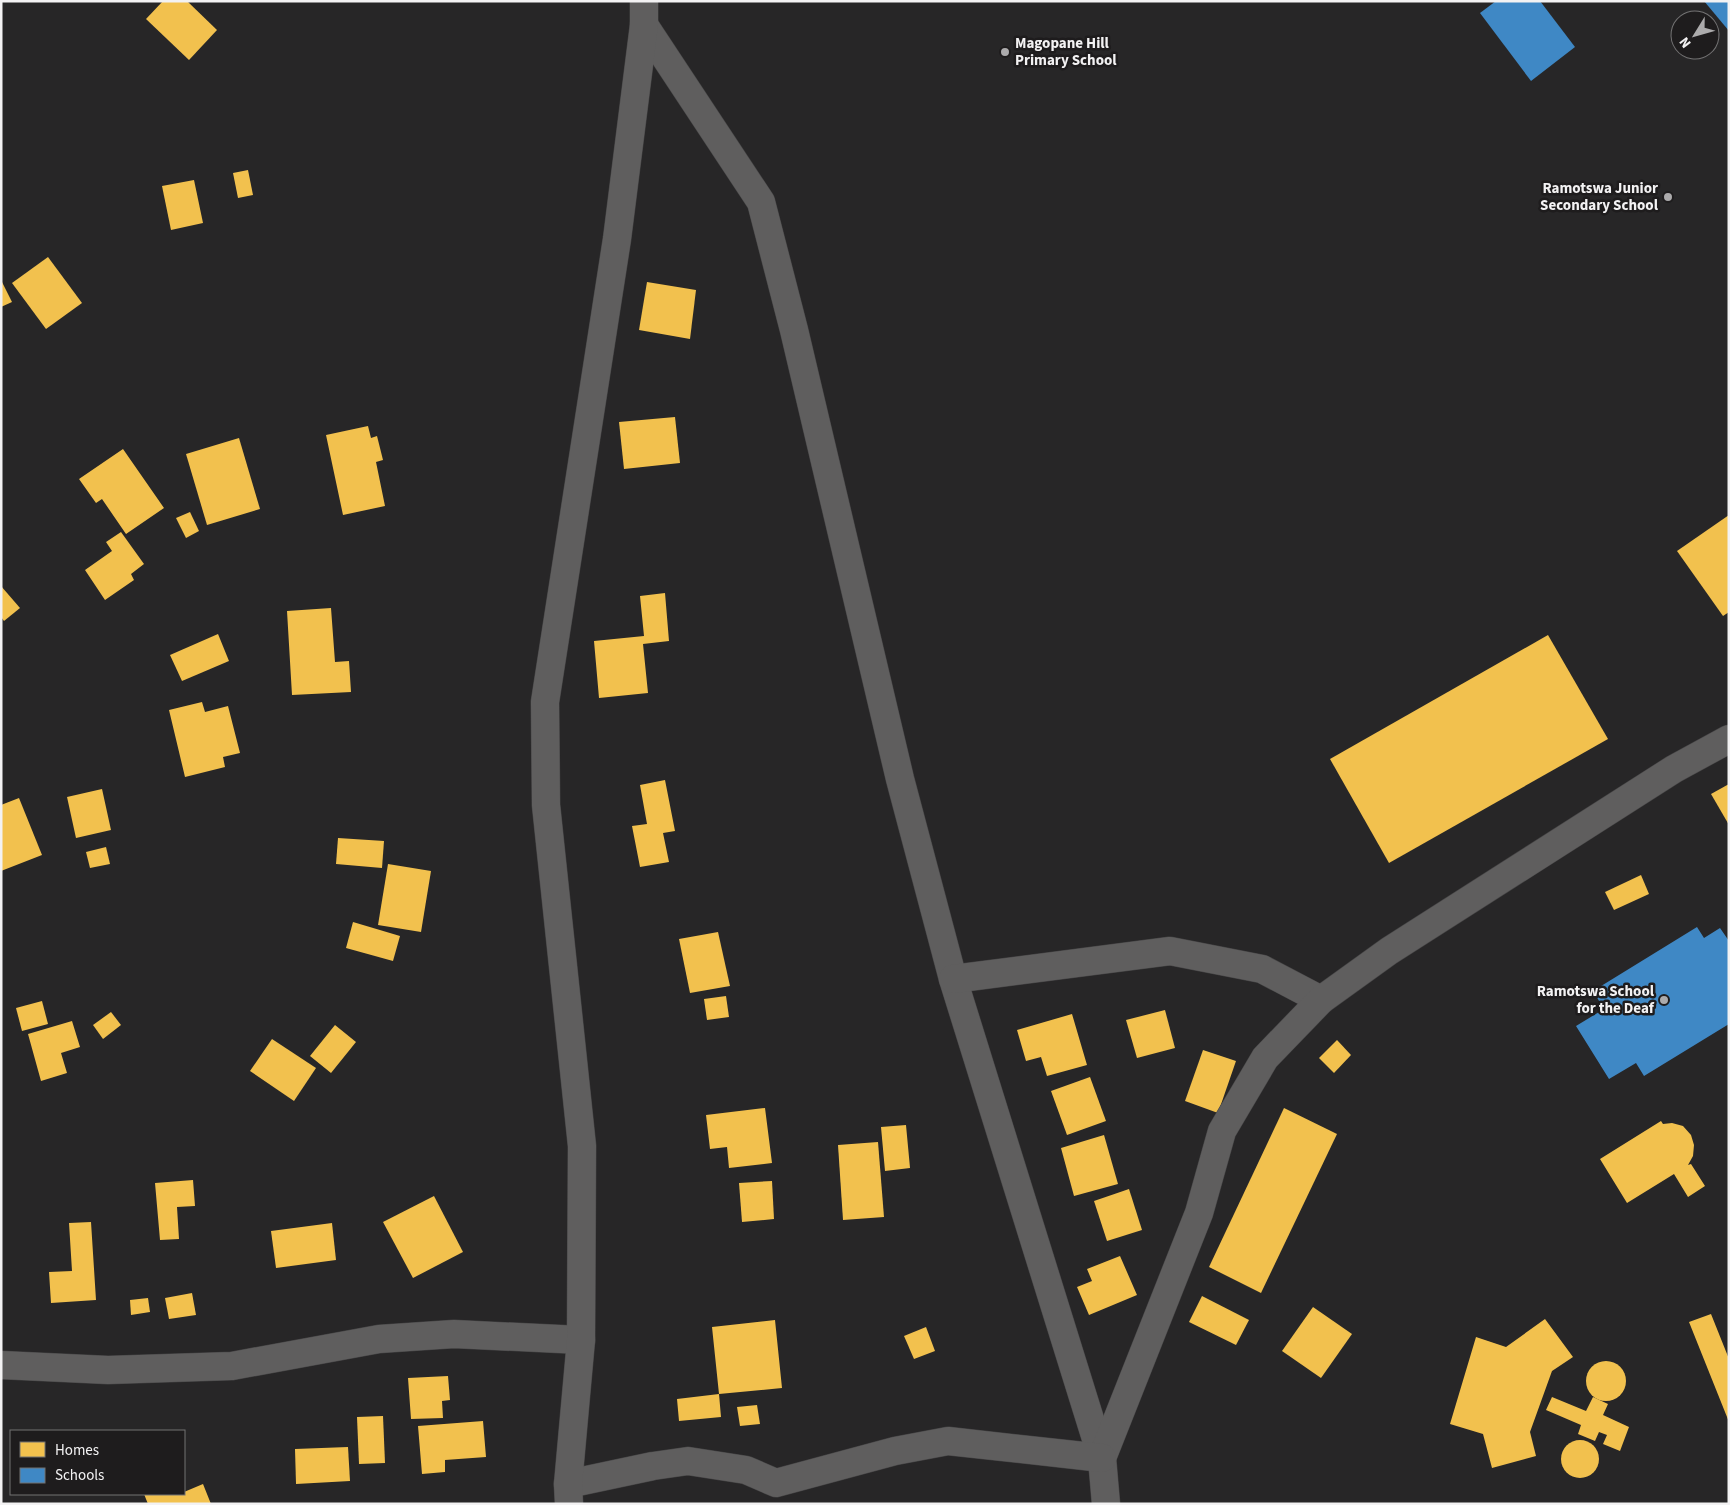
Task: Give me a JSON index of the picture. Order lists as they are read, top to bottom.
{
  "places": ["Magopane Hill Primary School", "Ramotswa Junior Secondary School", "Ramotswa School for the Deaf"],
  "legend": ["Homes", "Schools"],
  "north": "bottom left"
}
